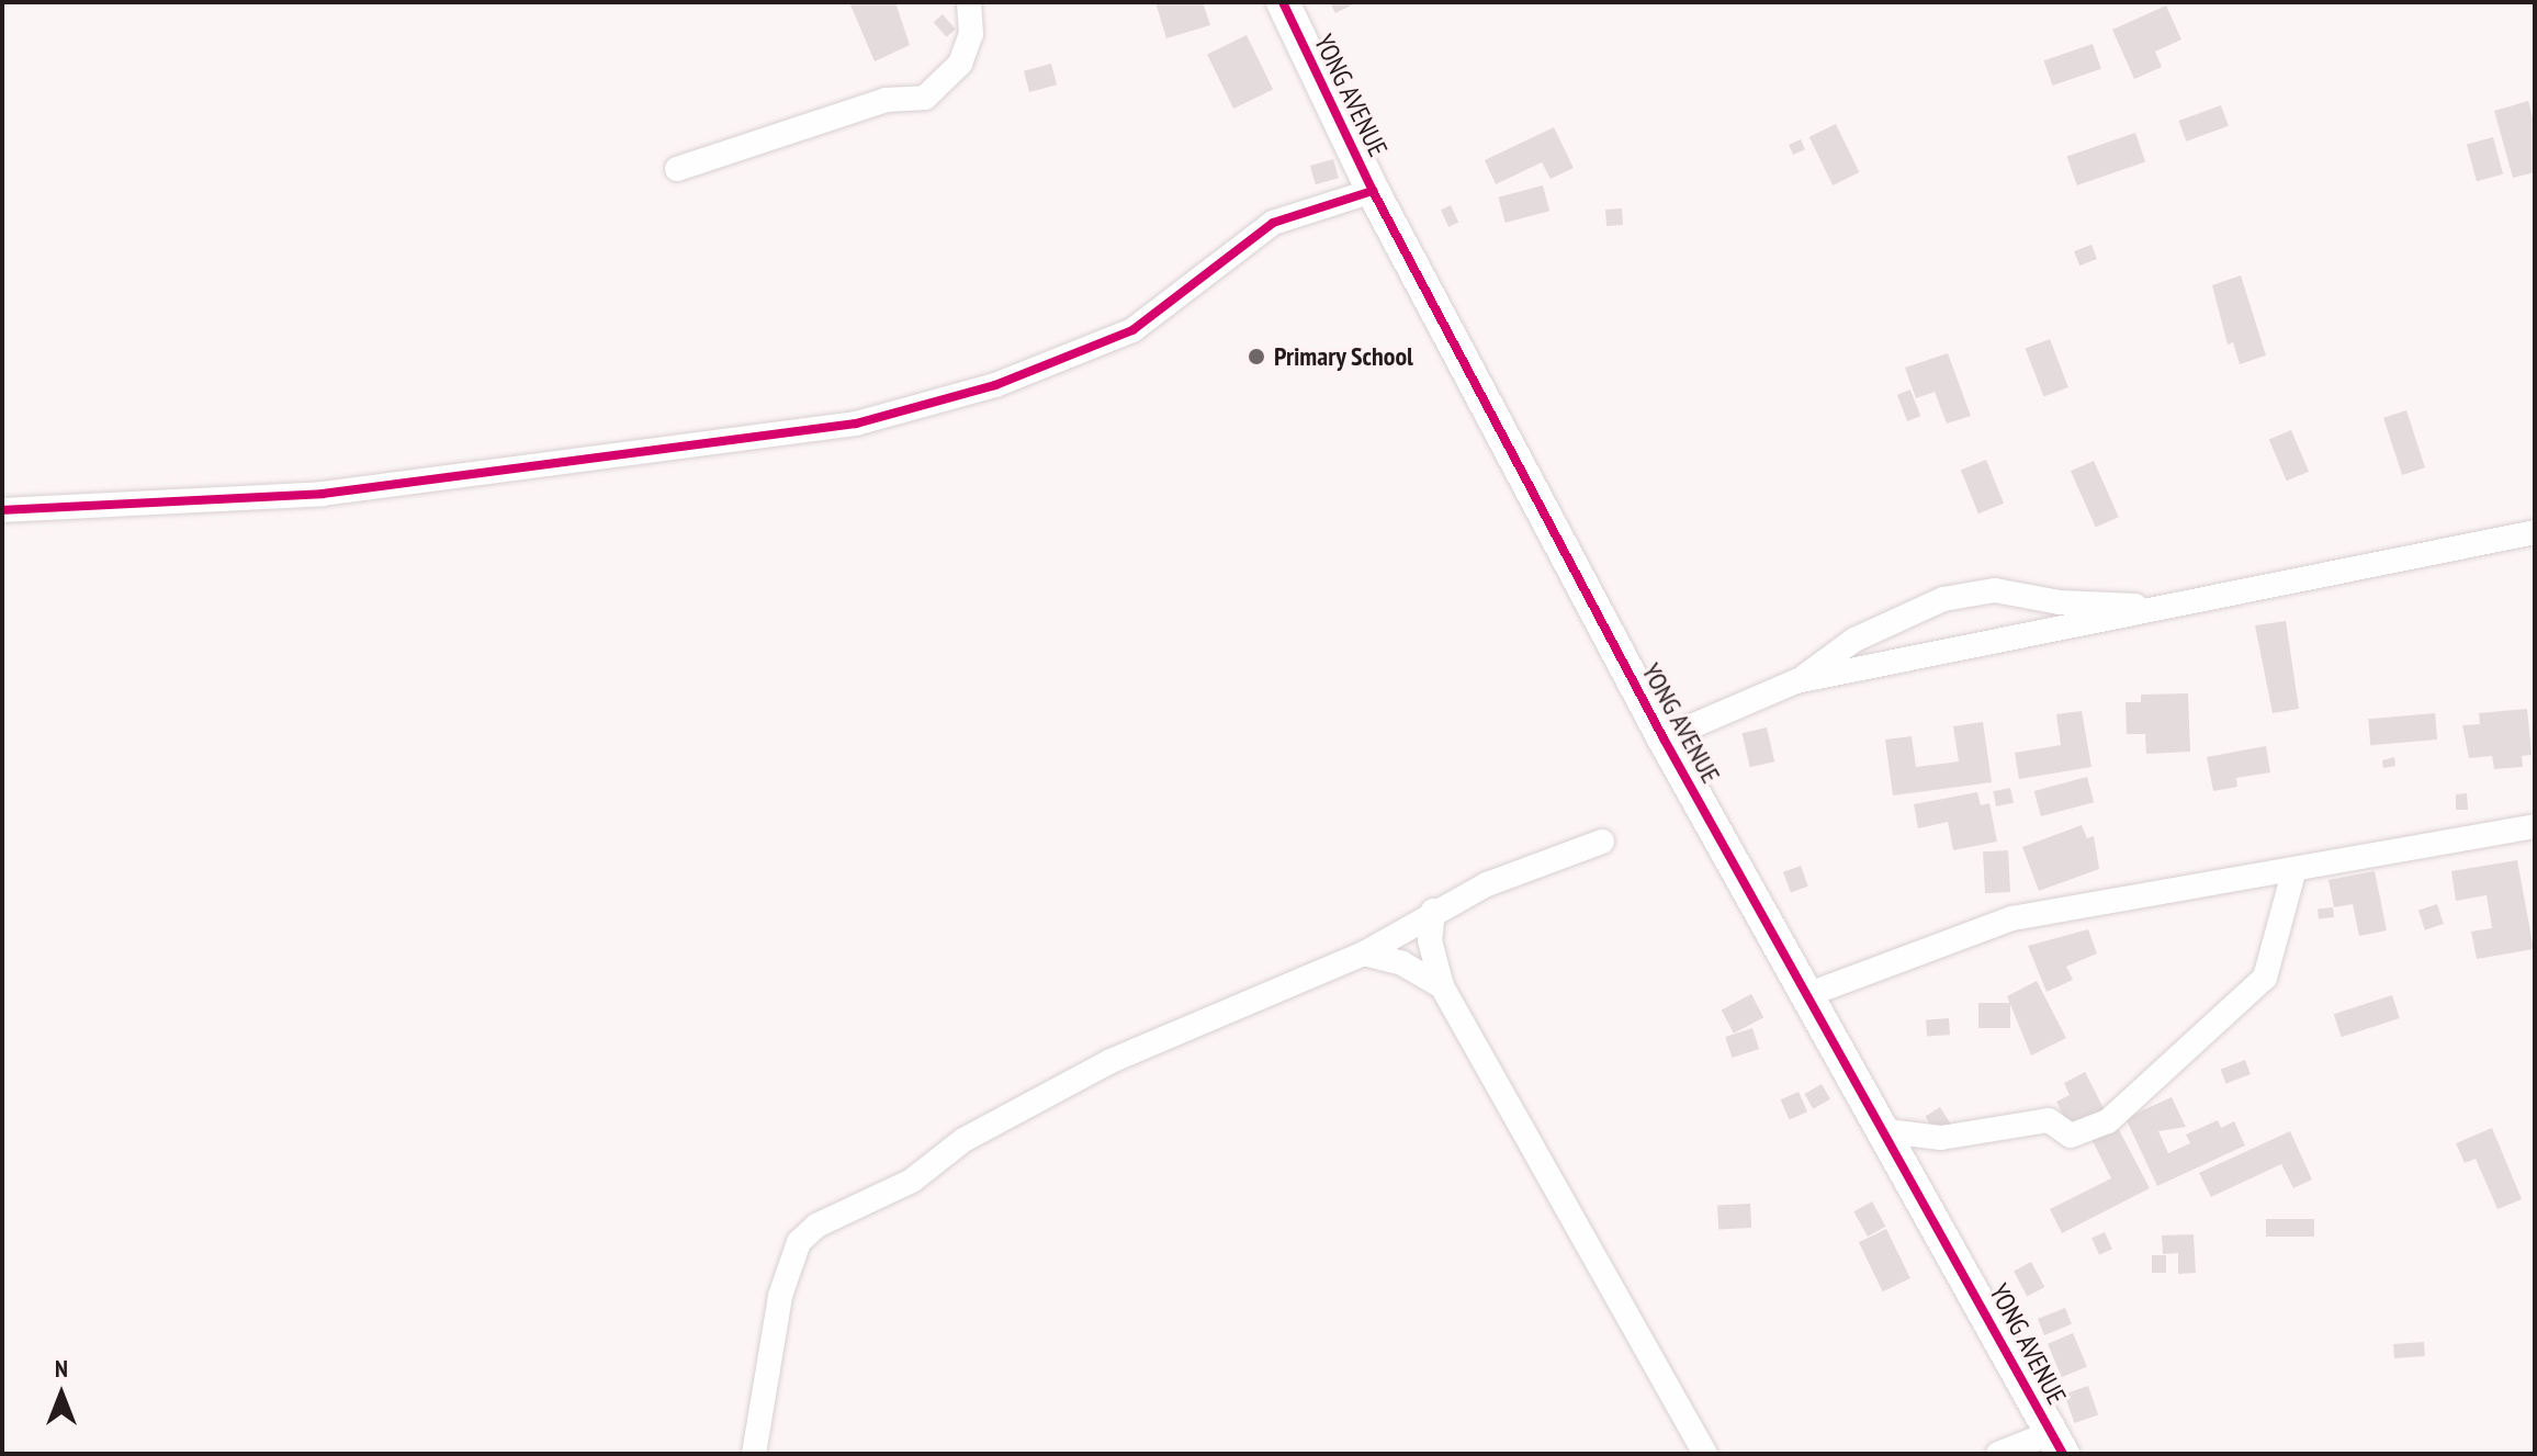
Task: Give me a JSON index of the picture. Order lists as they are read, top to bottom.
{
  "streets": {
    "street": ["YONG AVENUE"]
  },
  "places": ["Primary School"],
  "north": "top"
}
